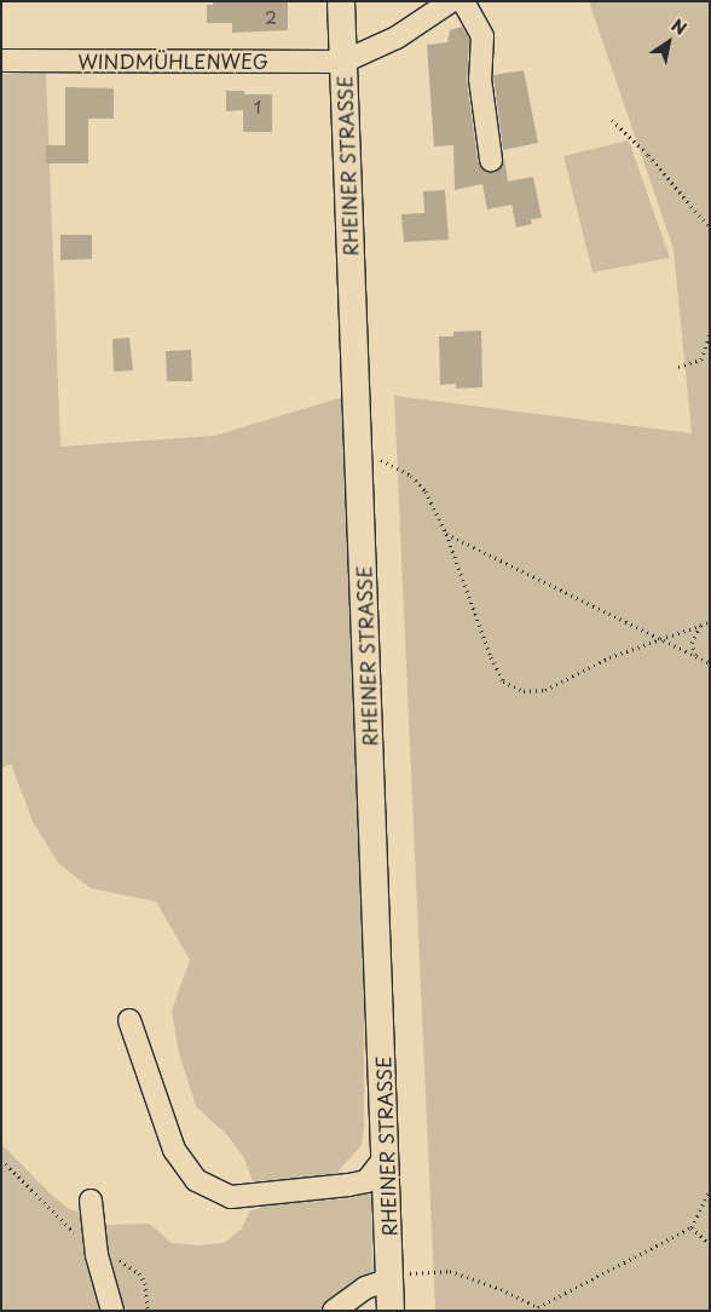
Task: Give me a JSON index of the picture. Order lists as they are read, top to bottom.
{
  "streets": {
    "main road": ["RHEINER STRASSE"],
    "street": ["WINDMÜHLENWEG"]
  },
  "crossings": [
    ["WINDMÜHLENWEG", "RHEINER STRASSE"]
  ],
  "house_numbers": ["2", "1"],
  "north": "top right"
}
